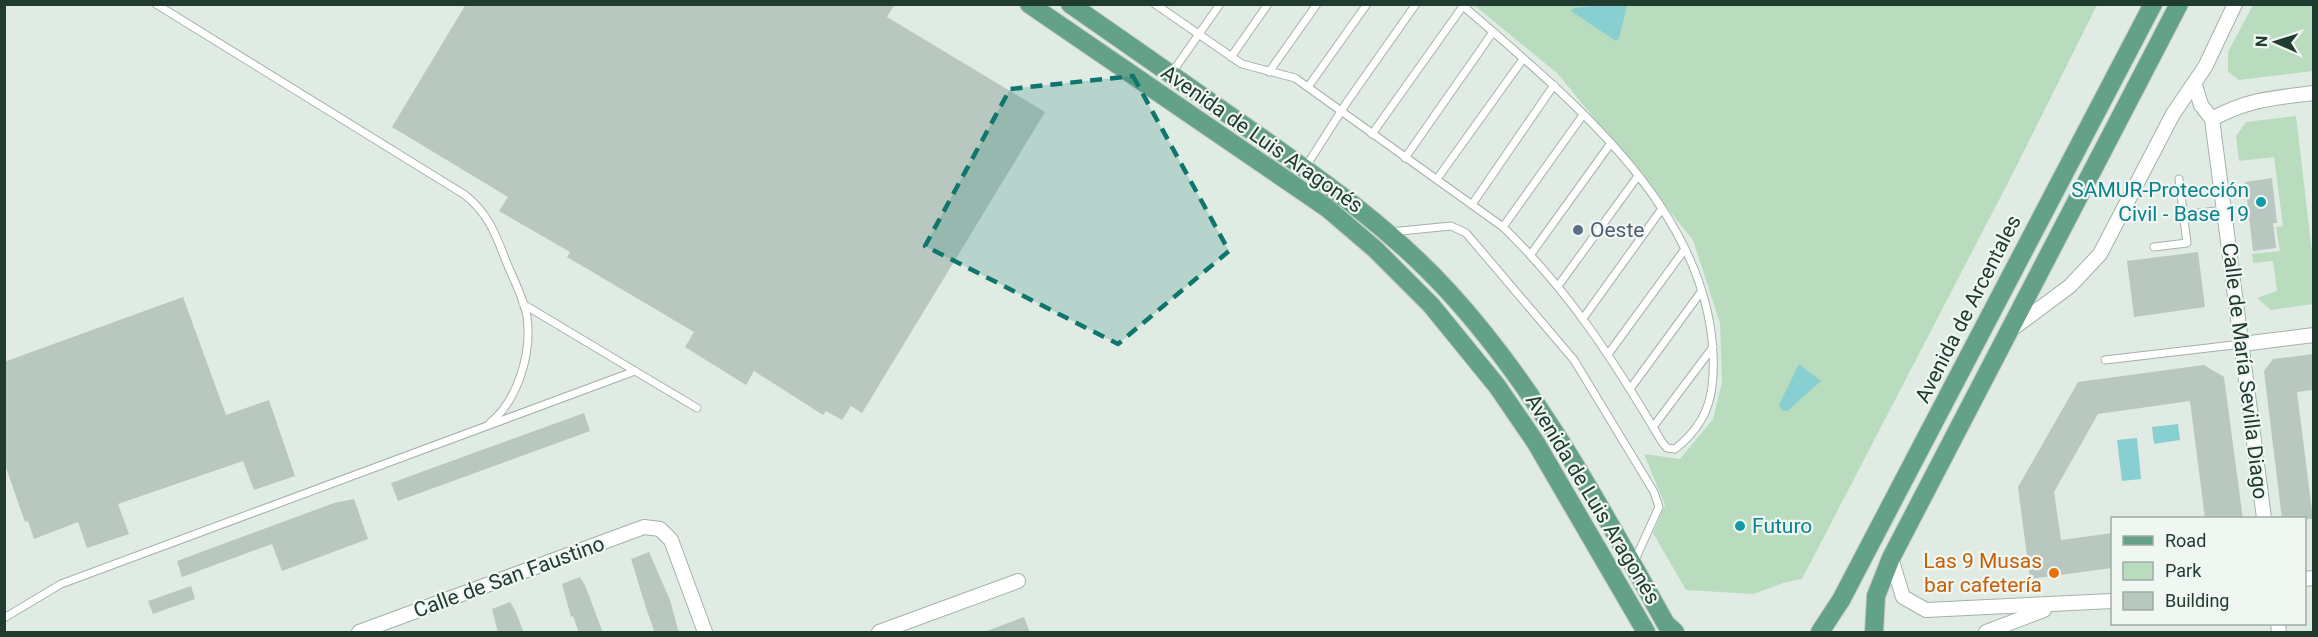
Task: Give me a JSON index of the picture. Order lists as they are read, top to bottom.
{
  "streets": {
    "main road": ["Avenida de Luis Aragonés", "Avenida de Arcentales"],
    "street": ["Calle de María Sevilla Diago", "Calle de San Faustino"]
  },
  "places": [
    "SAMUR-Protección Civil - Base 19",
    "Oeste",
    "Futuro",
    "Las 9 Musas bar cafetería"
  ],
  "legend": ["Road", "Park", "Building"],
  "north": "left"
}
